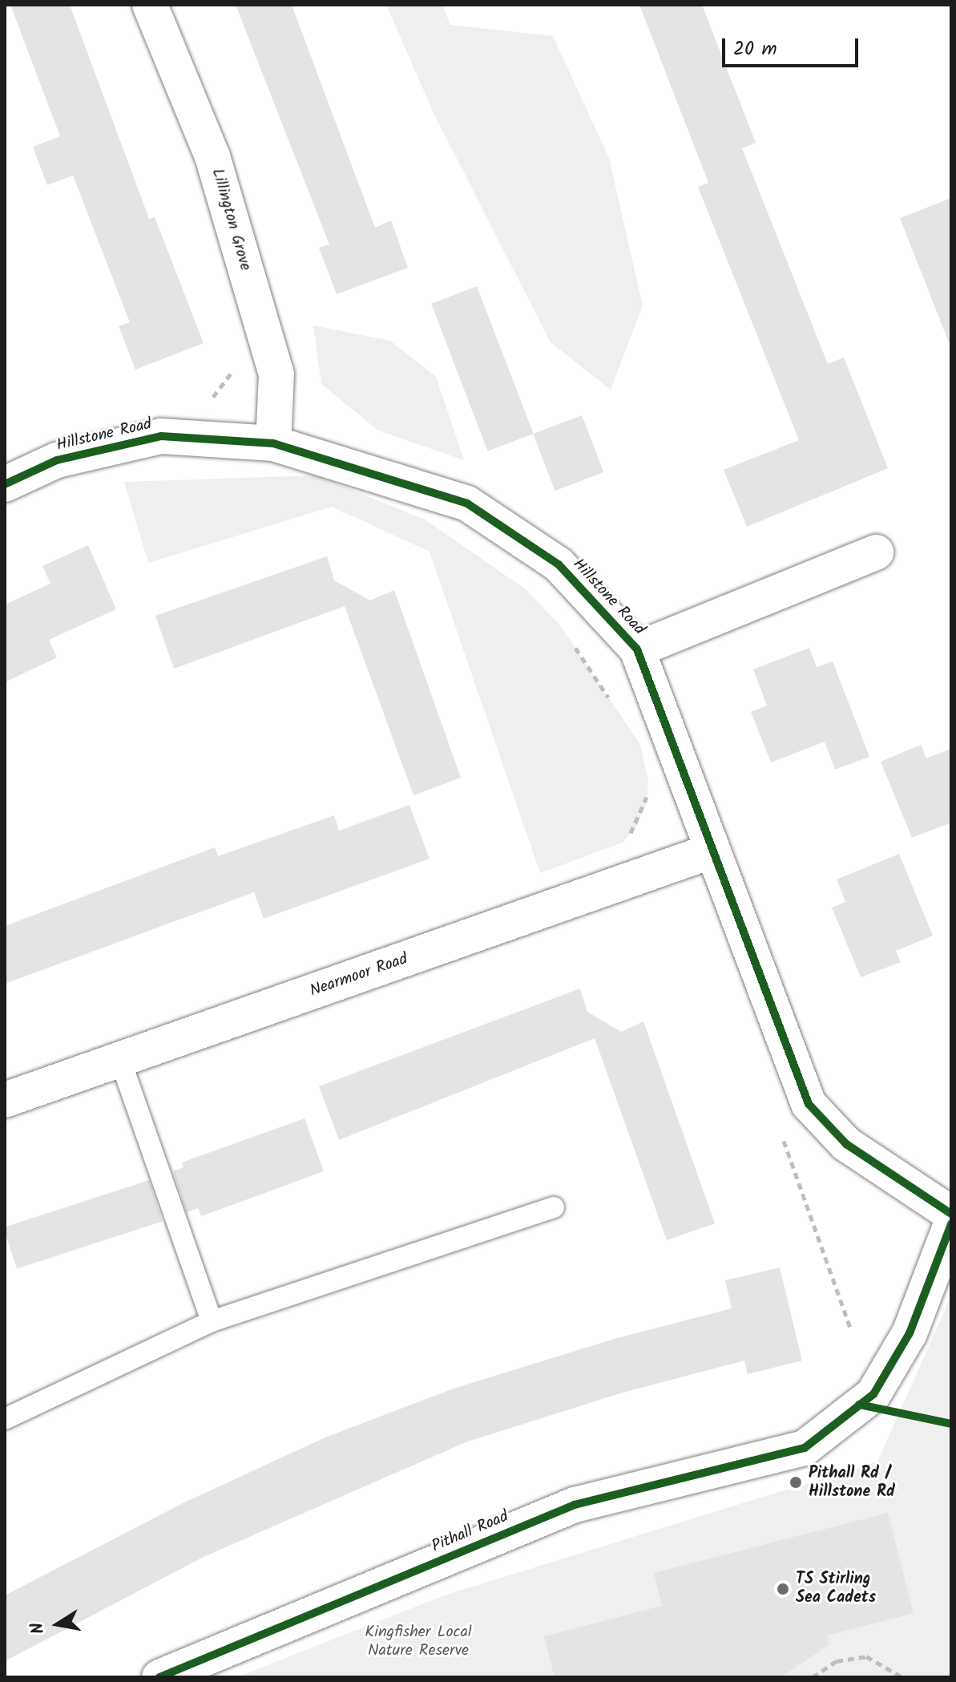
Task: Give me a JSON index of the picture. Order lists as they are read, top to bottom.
{
  "streets": {
    "street": [
      "Lillington Grove",
      "Hillstone Road",
      "Nearmoor Road",
      "Pithall Road"
    ]
  },
  "crossings": [
    ["Lillington Grove", "Hillstone Road"],
    ["Hillstone Road", "Nearmoor Road"]
  ],
  "parks": ["Kingfisher Local Nature Reserve"],
  "places": ["Pithall Rd / Hillstone Rd", "TS Stirling Sea Cadets"],
  "scale_bar": "20 m",
  "north": "left"
}
